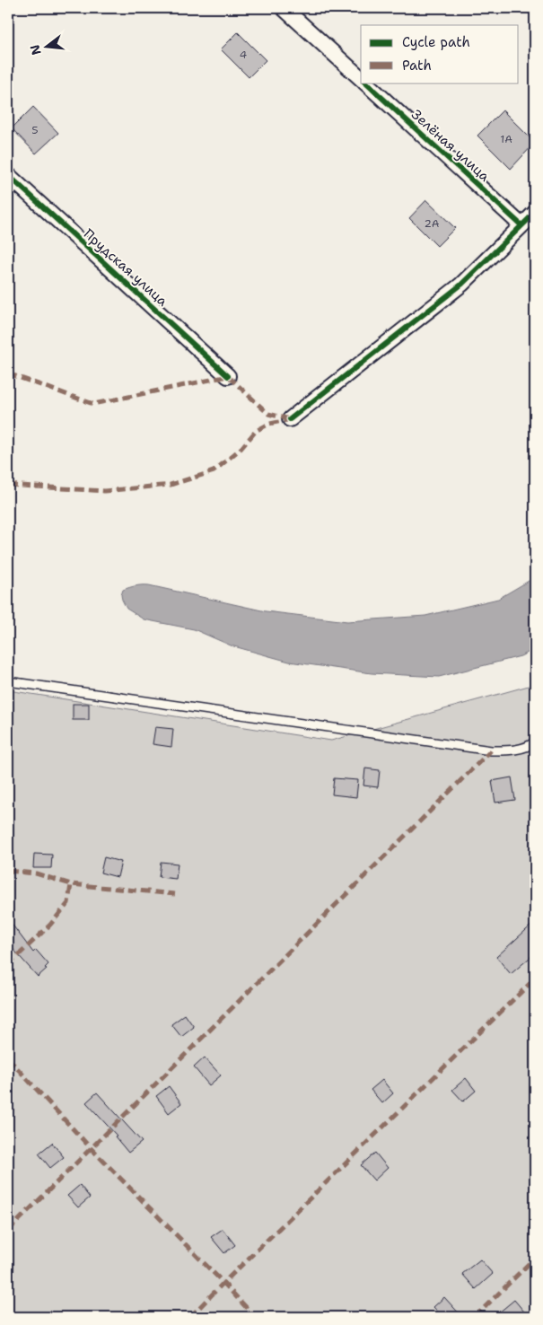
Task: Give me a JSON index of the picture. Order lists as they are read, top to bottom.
{
  "streets": {
    "street": ["Зелёная улица", "Прудская улица"]
  },
  "house_numbers": [
    "4",
    "5",
    "1А",
    "2А"
  ],
  "legend": ["Cycle path", "Path"],
  "north": "left"
}
